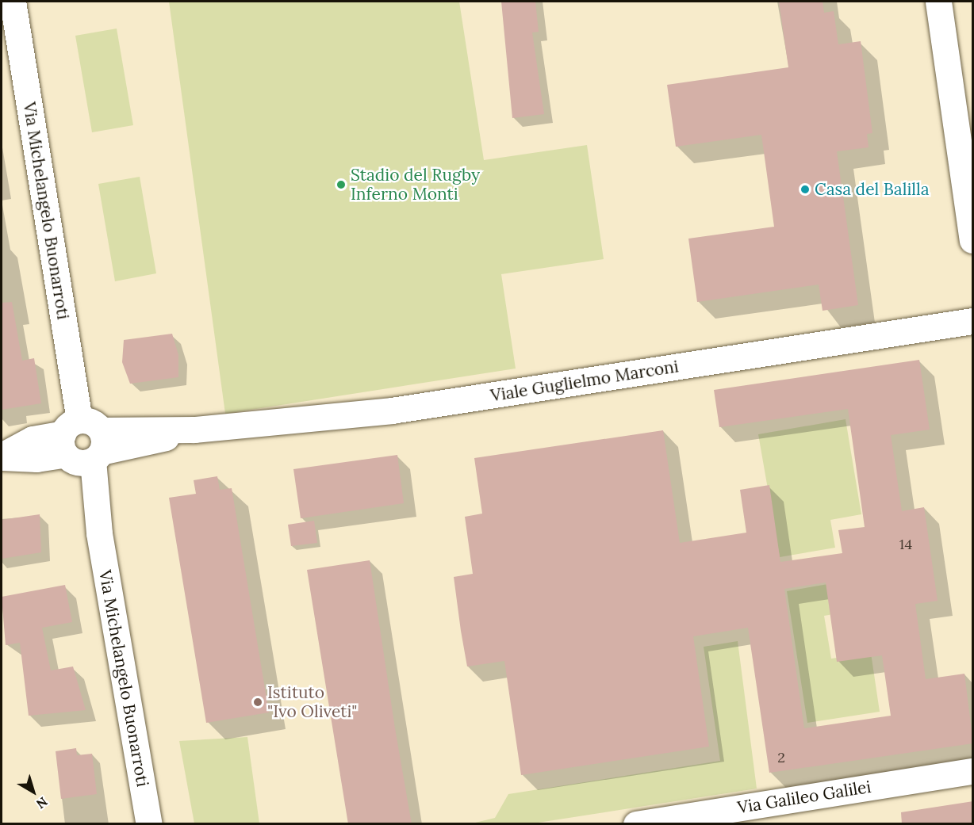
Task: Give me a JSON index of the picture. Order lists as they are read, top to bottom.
{
  "streets": {
    "street": ["Via Michelangelo Buonarroti", "Viale Guglielmo Marconi", "Via Galileo Galilei"]
  },
  "crossings": [
    ["Via Michelangelo Buonarroti", "Viale Guglielmo Marconi"]
  ],
  "places": ["Stadio del Rugby Inferno Monti", "Casa del Balilla", "Istituto \"Ivo Oliveti\""],
  "house_numbers": ["14", "2"],
  "north": "bottom right"
}
